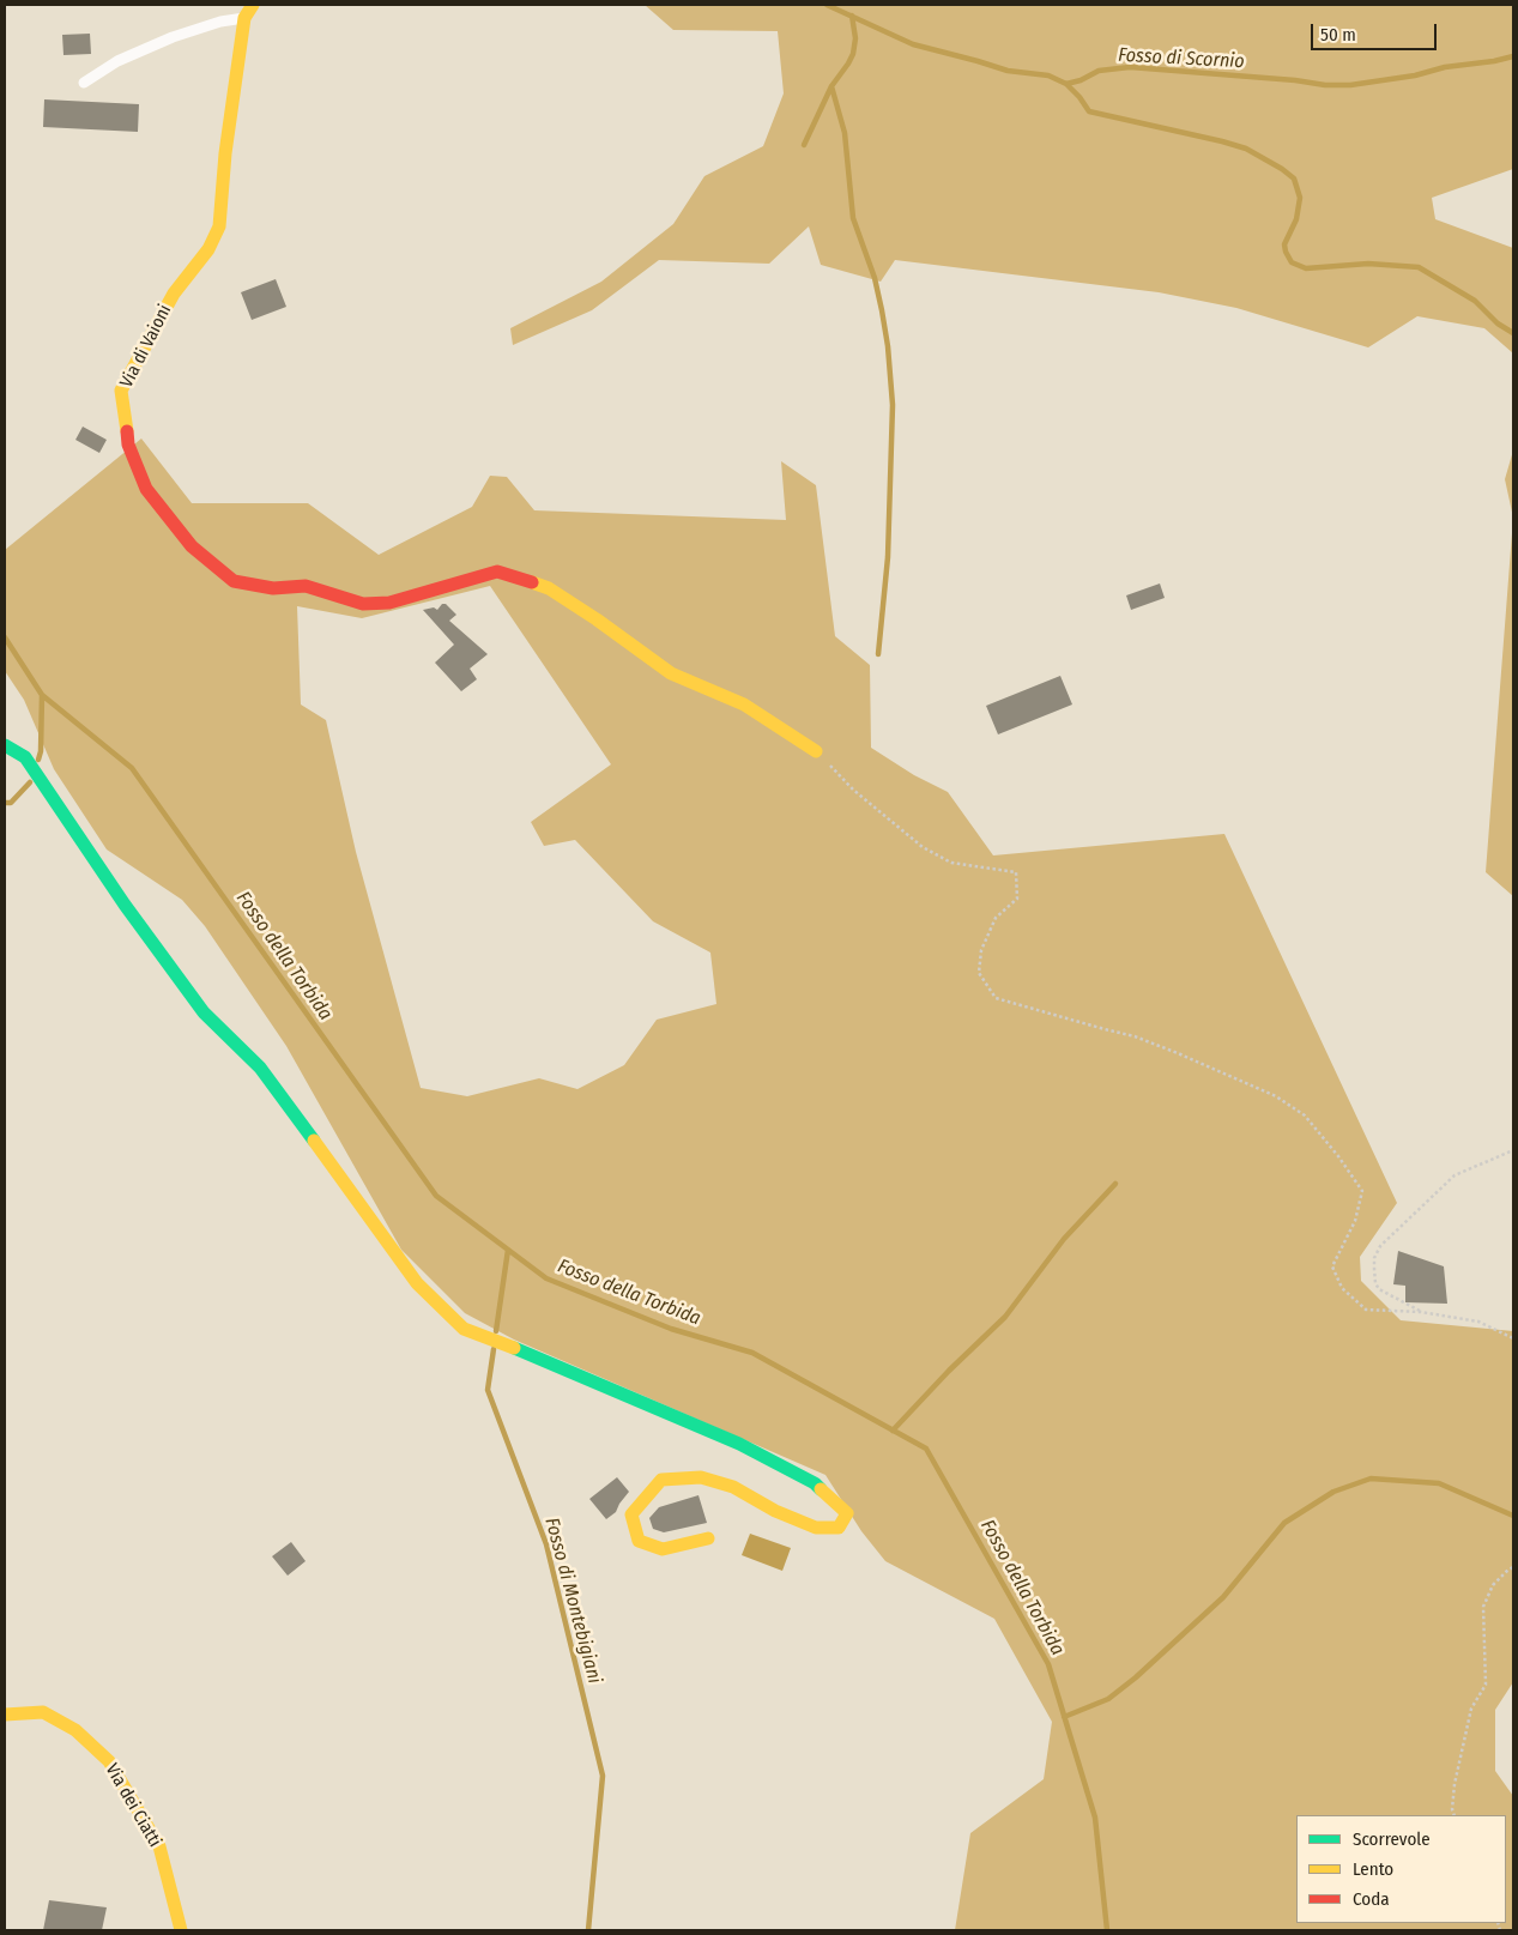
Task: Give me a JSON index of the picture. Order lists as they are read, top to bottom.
{
  "streets": {
    "street": ["Via di Vaioni", "Via dei Ciatti"]
  },
  "water": ["Fosso di Scornio", "Fosso della Torbida", "Fosso di Montebigiani"],
  "legend": ["Scorrevole", "Lento", "Coda"],
  "scale_bar": "50 m"
}
